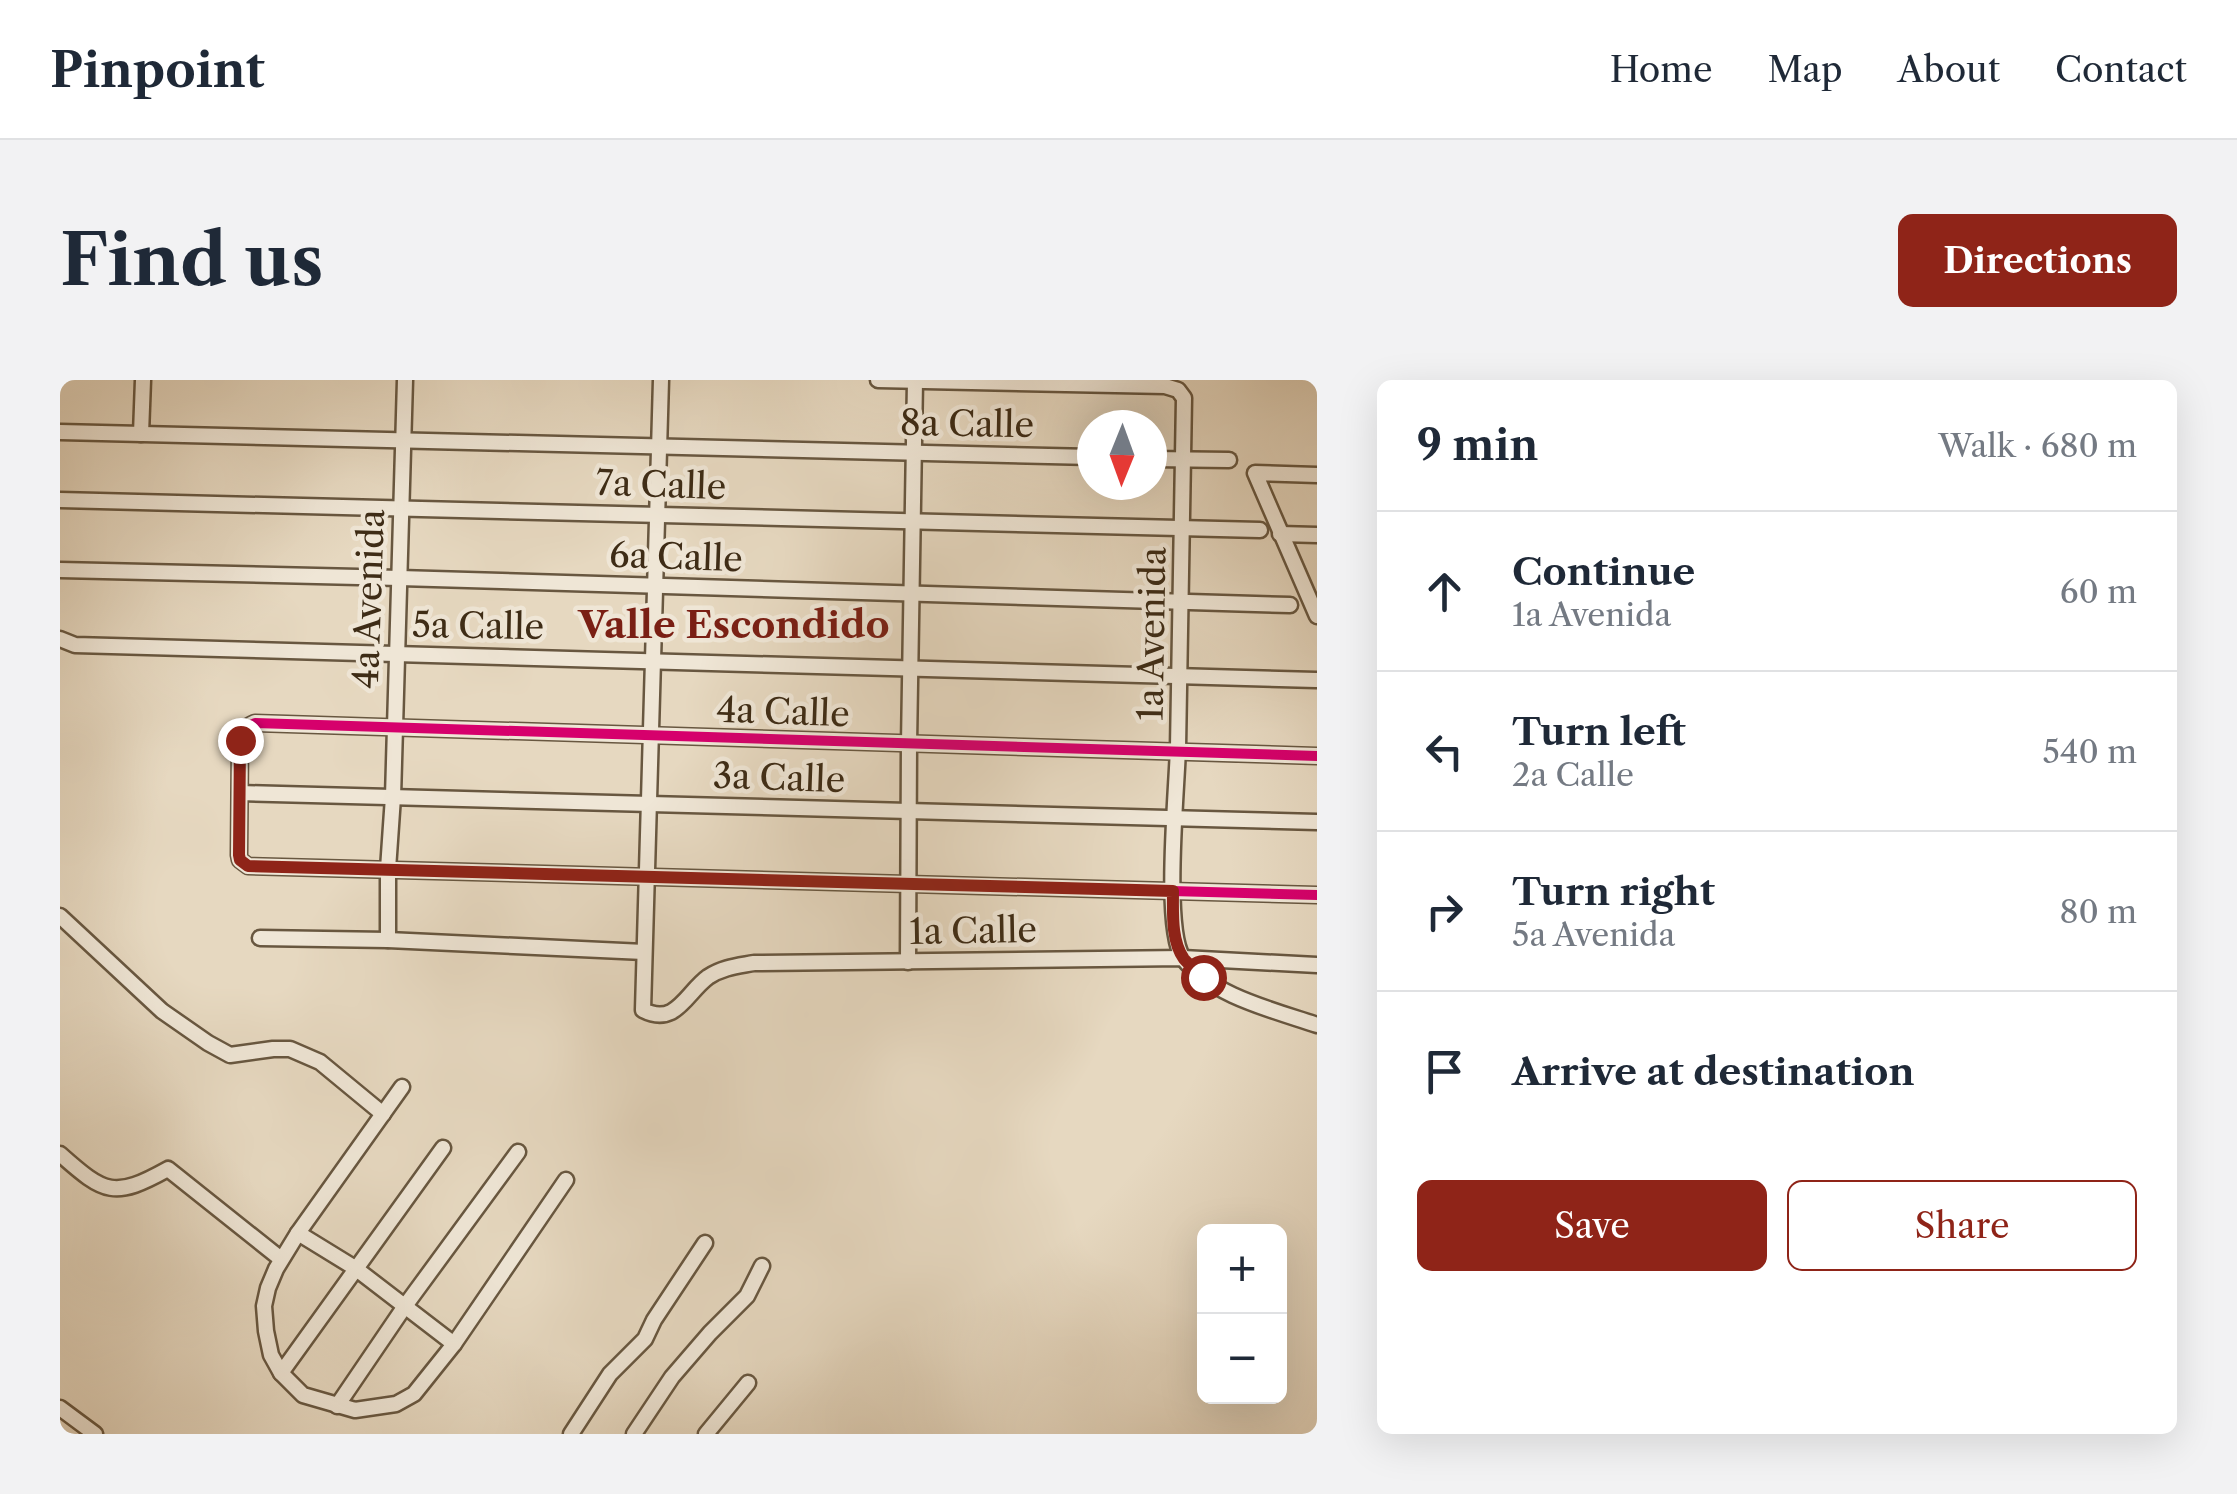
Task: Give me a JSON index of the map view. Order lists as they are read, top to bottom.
{
  "streets": {
    "street": [
      "8a Calle",
      "7a Calle",
      "6a Calle",
      "4a Avenida",
      "5a Calle",
      "1a Avenida",
      "4a Calle",
      "3a Calle",
      "1a Calle"
    ]
  },
  "crossings": [
    ["8a Calle", "4a Avenida"],
    ["7a Calle", "4a Avenida"],
    ["7a Calle", "1a Avenida"],
    ["6a Calle", "4a Avenida"],
    ["6a Calle", "1a Avenida"],
    ["4a Avenida", "5a Calle"],
    ["4a Avenida", "4a Calle"],
    ["4a Avenida", "3a Calle"],
    ["5a Calle", "1a Avenida"],
    ["1a Avenida", "4a Calle"],
    ["1a Avenida", "3a Calle"],
    ["1a Avenida", "1a Calle"],
    ["4a Calle", "3a Calle"]
  ],
  "districts": ["Valle Escondido"],
  "north": "bottom",
  "page": {
    "header": "Pinpoint",
    "nav": [
      "Home",
      "Map",
      "About",
      "Contact"
    ],
    "buttons": [
      "Directions",
      ["Save", "Share"]
    ],
    "title": "Find us",
    "heading": ["9 min", "Walk · 680 m"],
    "list": [
      ["Continue", "1a Avenida", "60 m"],
      ["Turn left", "2a Calle", "540 m"],
      ["Turn right", "5a Avenida", "80 m"],
      "Arrive at destination"
    ],
    "map_buttons": ["+", "−"]
  }
}
